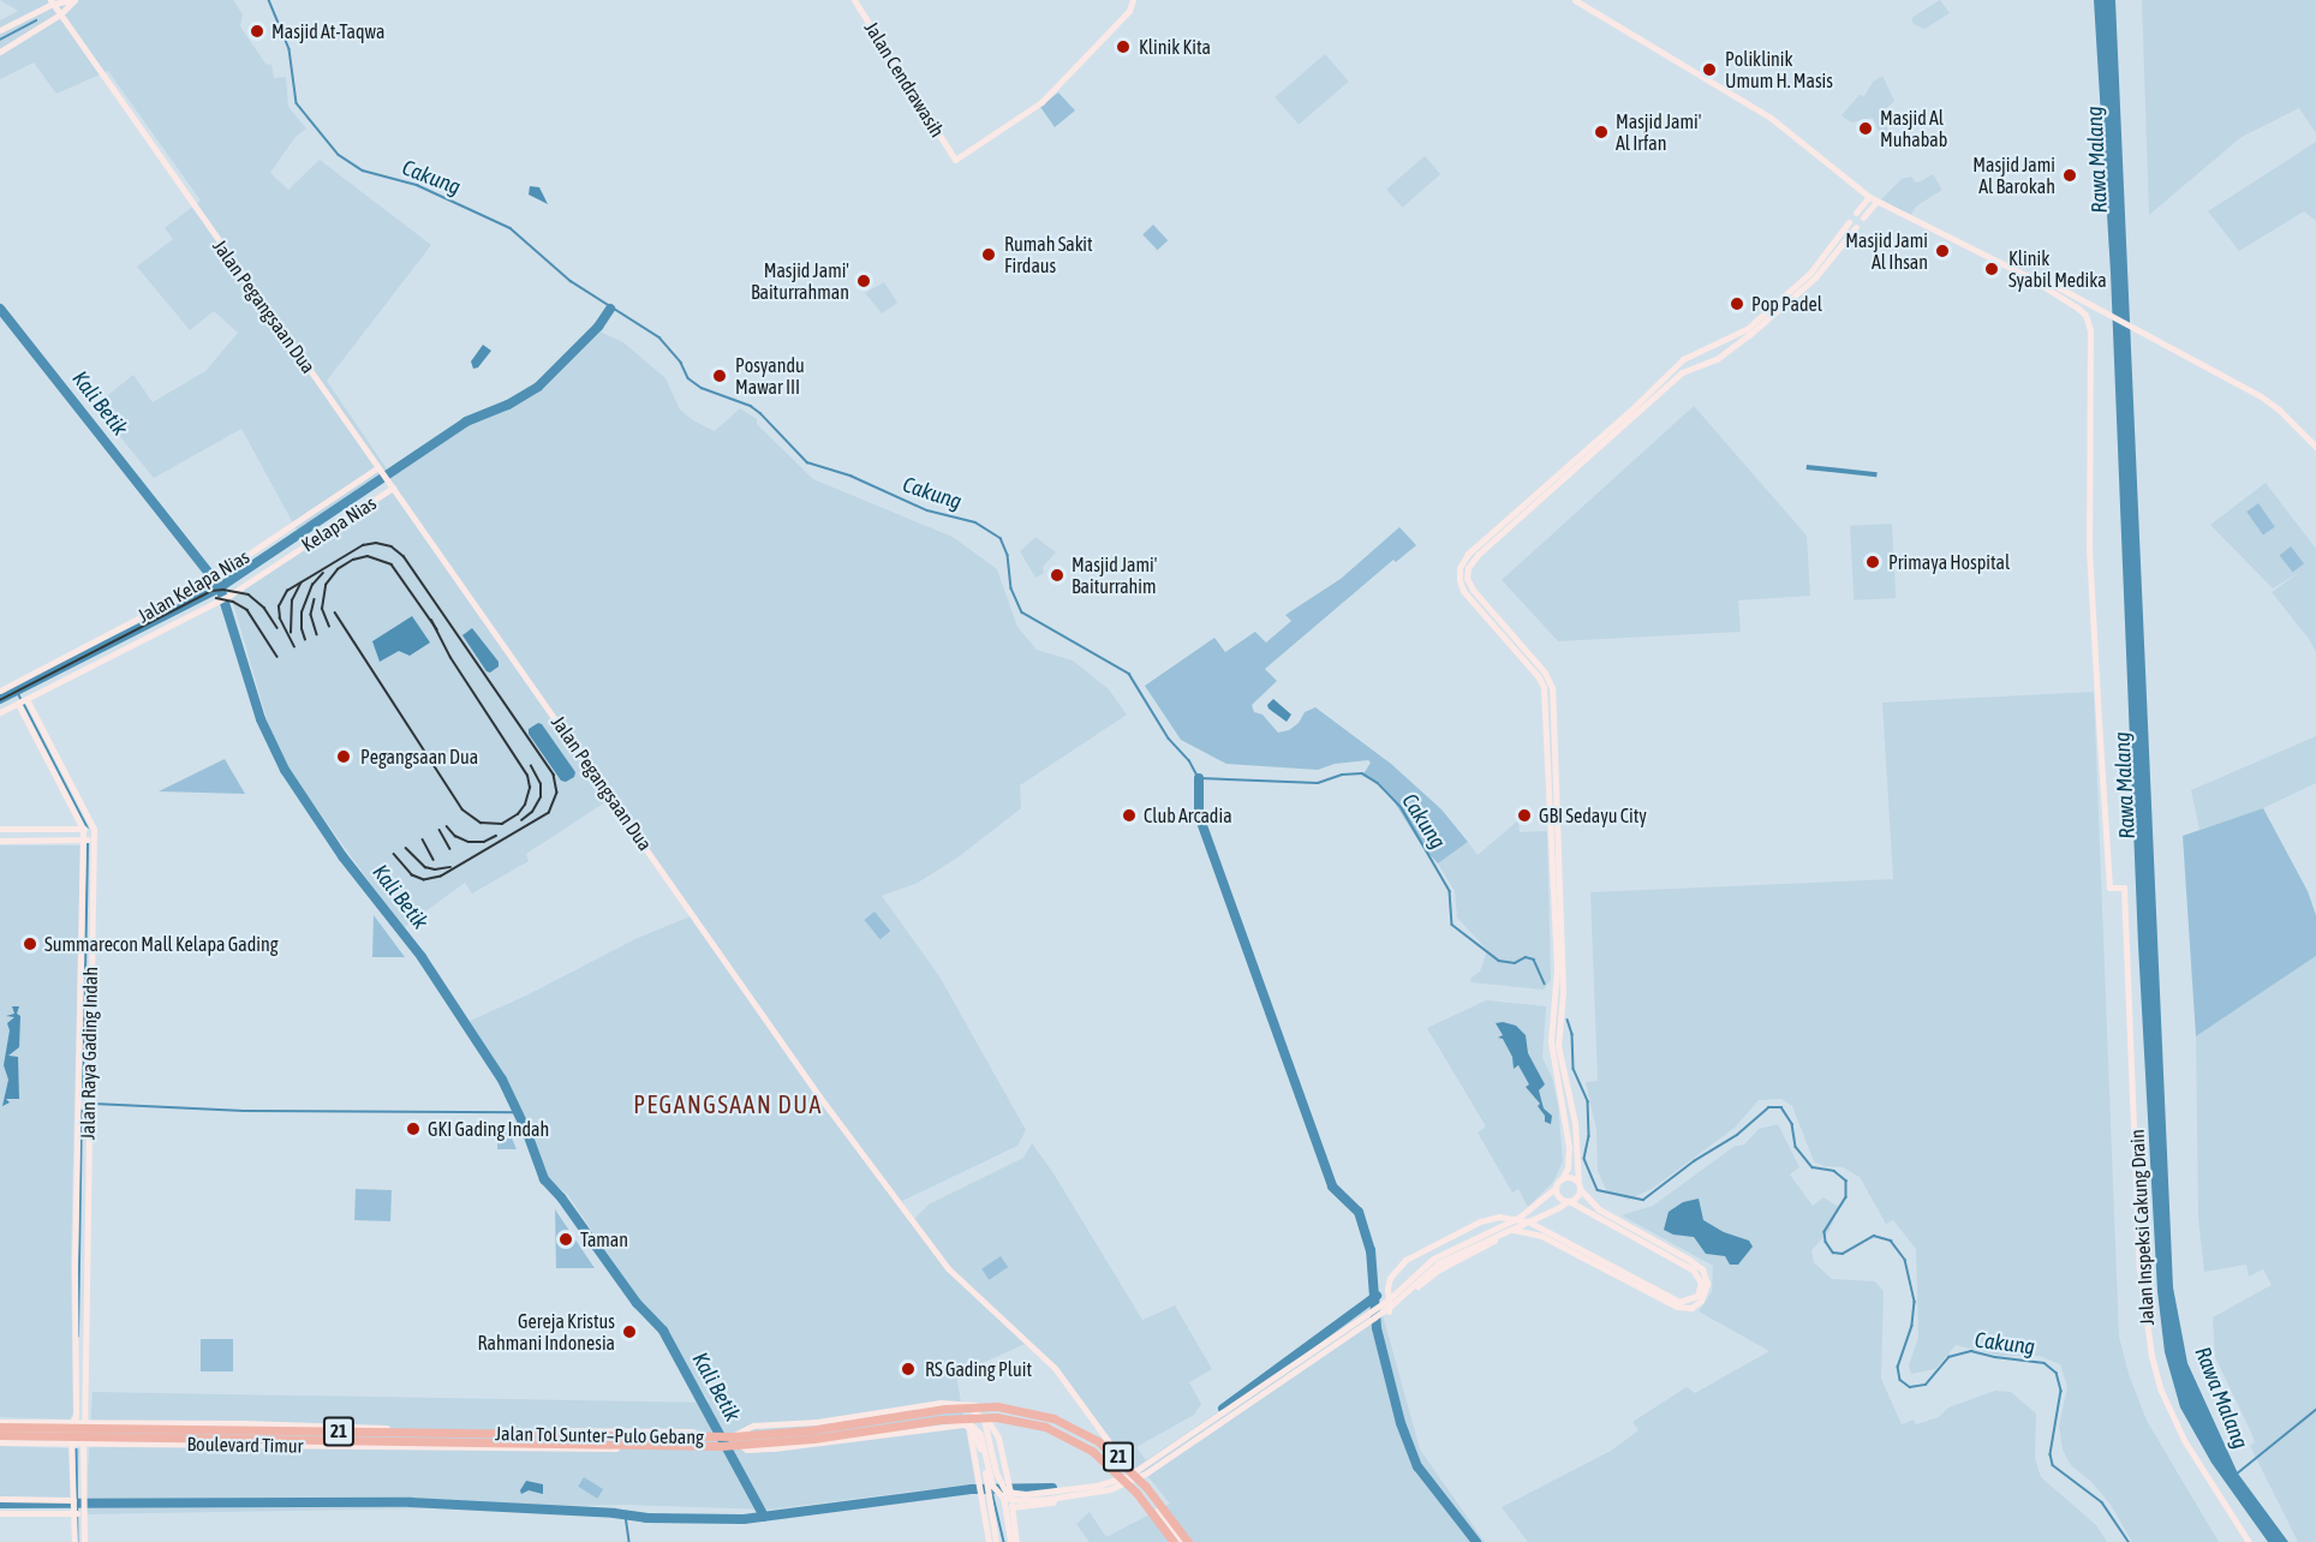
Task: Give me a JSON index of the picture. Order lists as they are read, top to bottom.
{
  "streets": {
    "highway": ["21", "Jalan Tol Sunter–Pulo Gebang"],
    "street": [
      "Jalan Cendrawasih",
      "Jalan Pegangsaan Dua",
      "Kelapa Nias",
      "Jalan Kelapa Nias",
      "Jalan Raya Gading Indah",
      "Jalan Inspeksi Cakung Drain",
      "Boulevard Timur"
    ]
  },
  "crossings": [
    ["Jalan Pegangsaan Dua", "Kelapa Nias"],
    ["Jalan Pegangsaan Dua", "Jalan Kelapa Nias"],
    ["Jalan Pegangsaan Dua", "Jalan Tol Sunter–Pulo Gebang"],
    ["Kelapa Nias", "Jalan Kelapa Nias"],
    ["Jalan Kelapa Nias", "Jalan Raya Gading Indah"],
    ["Jalan Raya Gading Indah", "Boulevard Timur"],
    ["Jalan Tol Sunter–Pulo Gebang", "Boulevard Timur"]
  ],
  "districts": ["PEGANGSAAN DUA"],
  "water": ["Rawa Malang", "Cakung", "Kali Betik"],
  "places": [
    "Masjid At-Taqwa",
    "Klinik Kita",
    "Poliklinik Umum H. Masis",
    "Masjid Al Muhabab",
    "Masjid Jami' Al Irfan",
    "Masjid Jami Al Barokah",
    "Masjid Jami Al Ihsan",
    "Rumah Sakit Firdaus",
    "Klinik Syabil Medika",
    "Masjid Jami' Baiturrahman",
    "Pop Padel",
    "Posyandu Mawar III",
    "Primaya Hospital",
    "Masjid Jami' Baiturrahim",
    "Pegangsaan Dua",
    "Club Arcadia",
    "GBI Sedayu City",
    "Summarecon Mall Kelapa Gading",
    "GKI Gading Indah",
    "Taman",
    "Gereja Kristus Rahmani Indonesia",
    "RS Gading Pluit"
  ]
}
